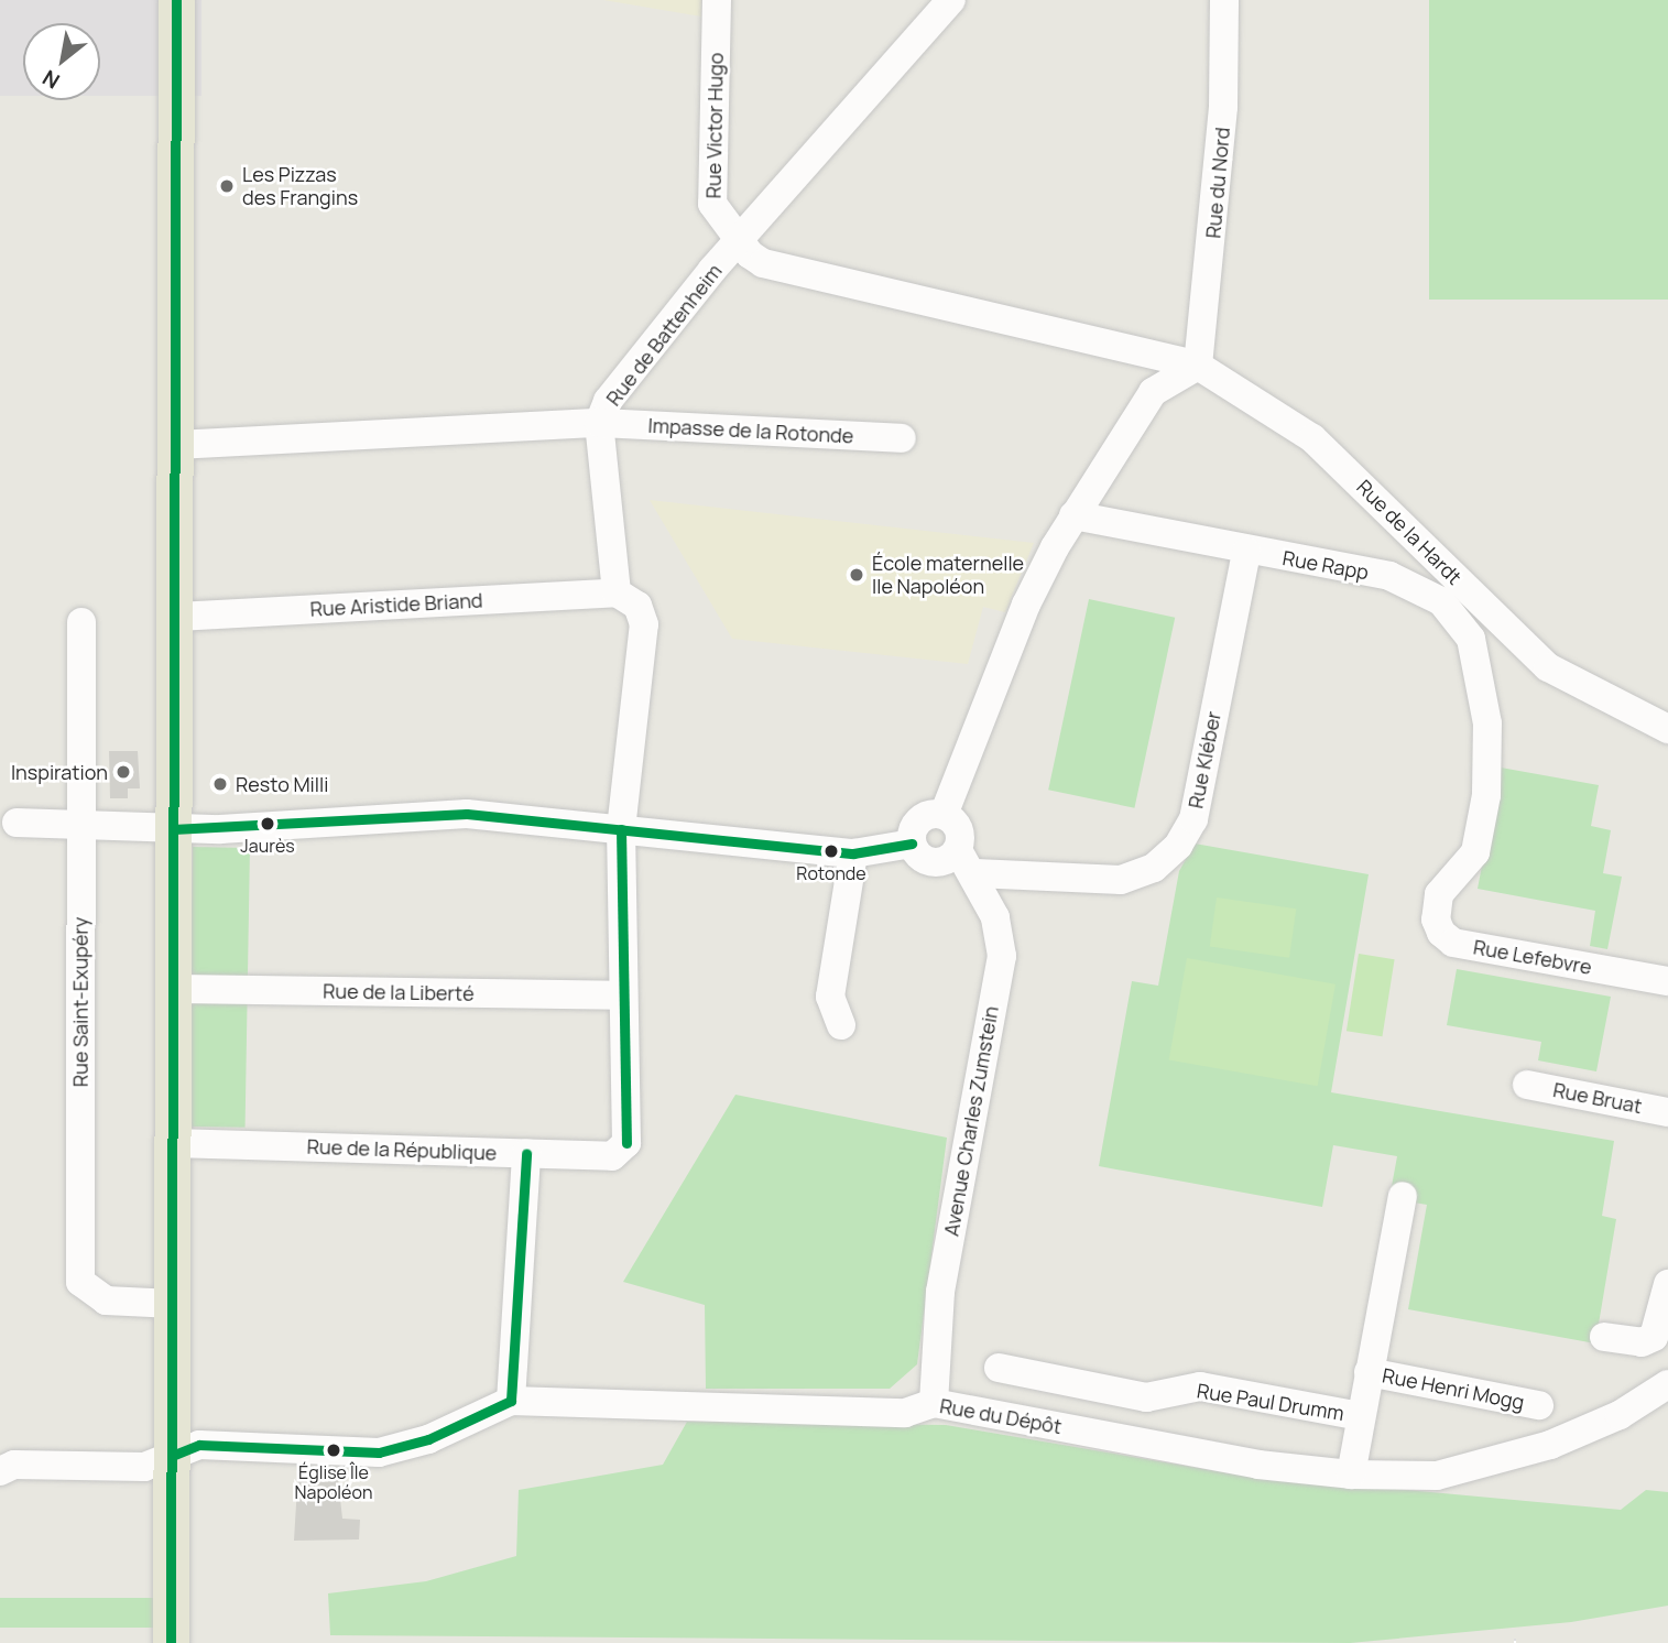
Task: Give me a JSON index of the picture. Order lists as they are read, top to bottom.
{
  "streets": {
    "street": [
      "Rue Victor Hugo",
      "Rue du Nord",
      "Rue de Battenheim",
      "Impasse de la Rotonde",
      "Rue de la Hardt",
      "Rue Rapp",
      "Rue Aristide Briand",
      "Rue Kléber",
      "Rue Lefebvre",
      "Rue de la Liberté",
      "Rue Saint-Exupéry",
      "Rue Bruat",
      "Avenue Charles Zumstein",
      "Rue de la République",
      "Rue Henri Mogg",
      "Rue Paul Drumm",
      "Rue du Dépôt"
    ]
  },
  "crossings": [
    ["Rue Victor Hugo", "Rue de Battenheim"],
    ["Rue Victor Hugo", "Rue de la Hardt"],
    ["Rue du Nord", "Rue de la Hardt"],
    ["Rue de Battenheim", "Impasse de la Rotonde"],
    ["Rue de Battenheim", "Rue de la Hardt"],
    ["Rue Rapp", "Rue Kléber"],
    ["Rue Rapp", "Rue Lefebvre"],
    ["Rue Kléber", "Avenue Charles Zumstein"],
    ["Rue de la Liberté", "Rue de la République"],
    ["Avenue Charles Zumstein", "Rue du Dépôt"]
  ],
  "places": [
    "Les Pizzas des Frangins",
    "École maternelle Ile Napoléon",
    "Inspiration",
    "Resto Milli",
    "Jaurès",
    "Rotonde",
    "Église Île Napoléon"
  ],
  "north": "bottom left"
}
